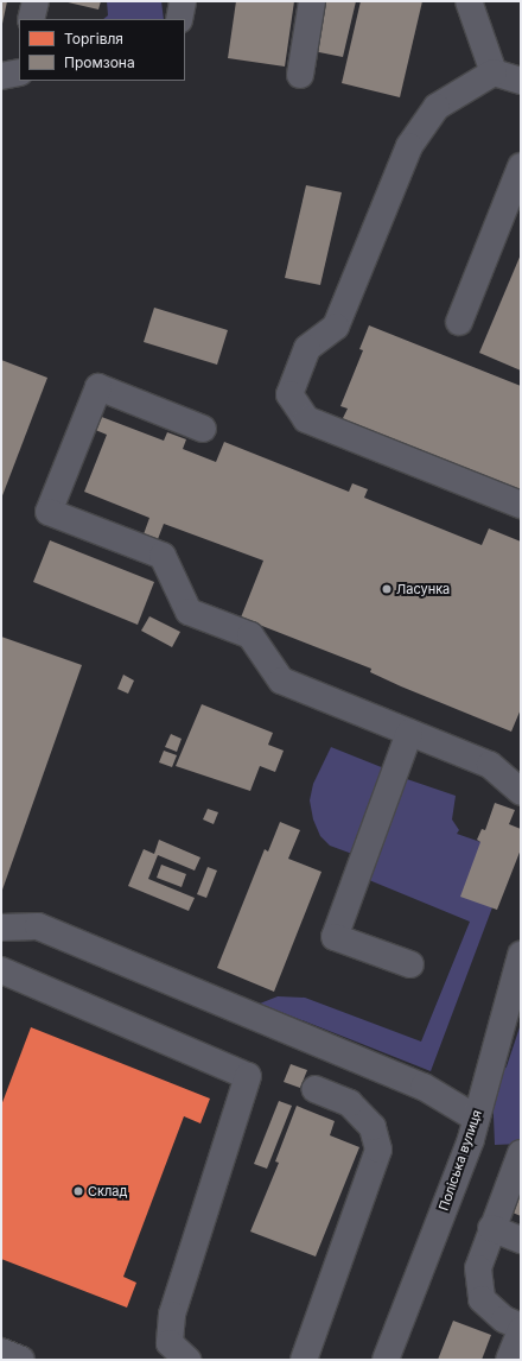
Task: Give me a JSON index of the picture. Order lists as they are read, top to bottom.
{
  "streets": {
    "street": ["Поліська вулиця"]
  },
  "places": ["Ласунка", "Склад"],
  "legend": ["Торгівля", "Промзона"]
}
